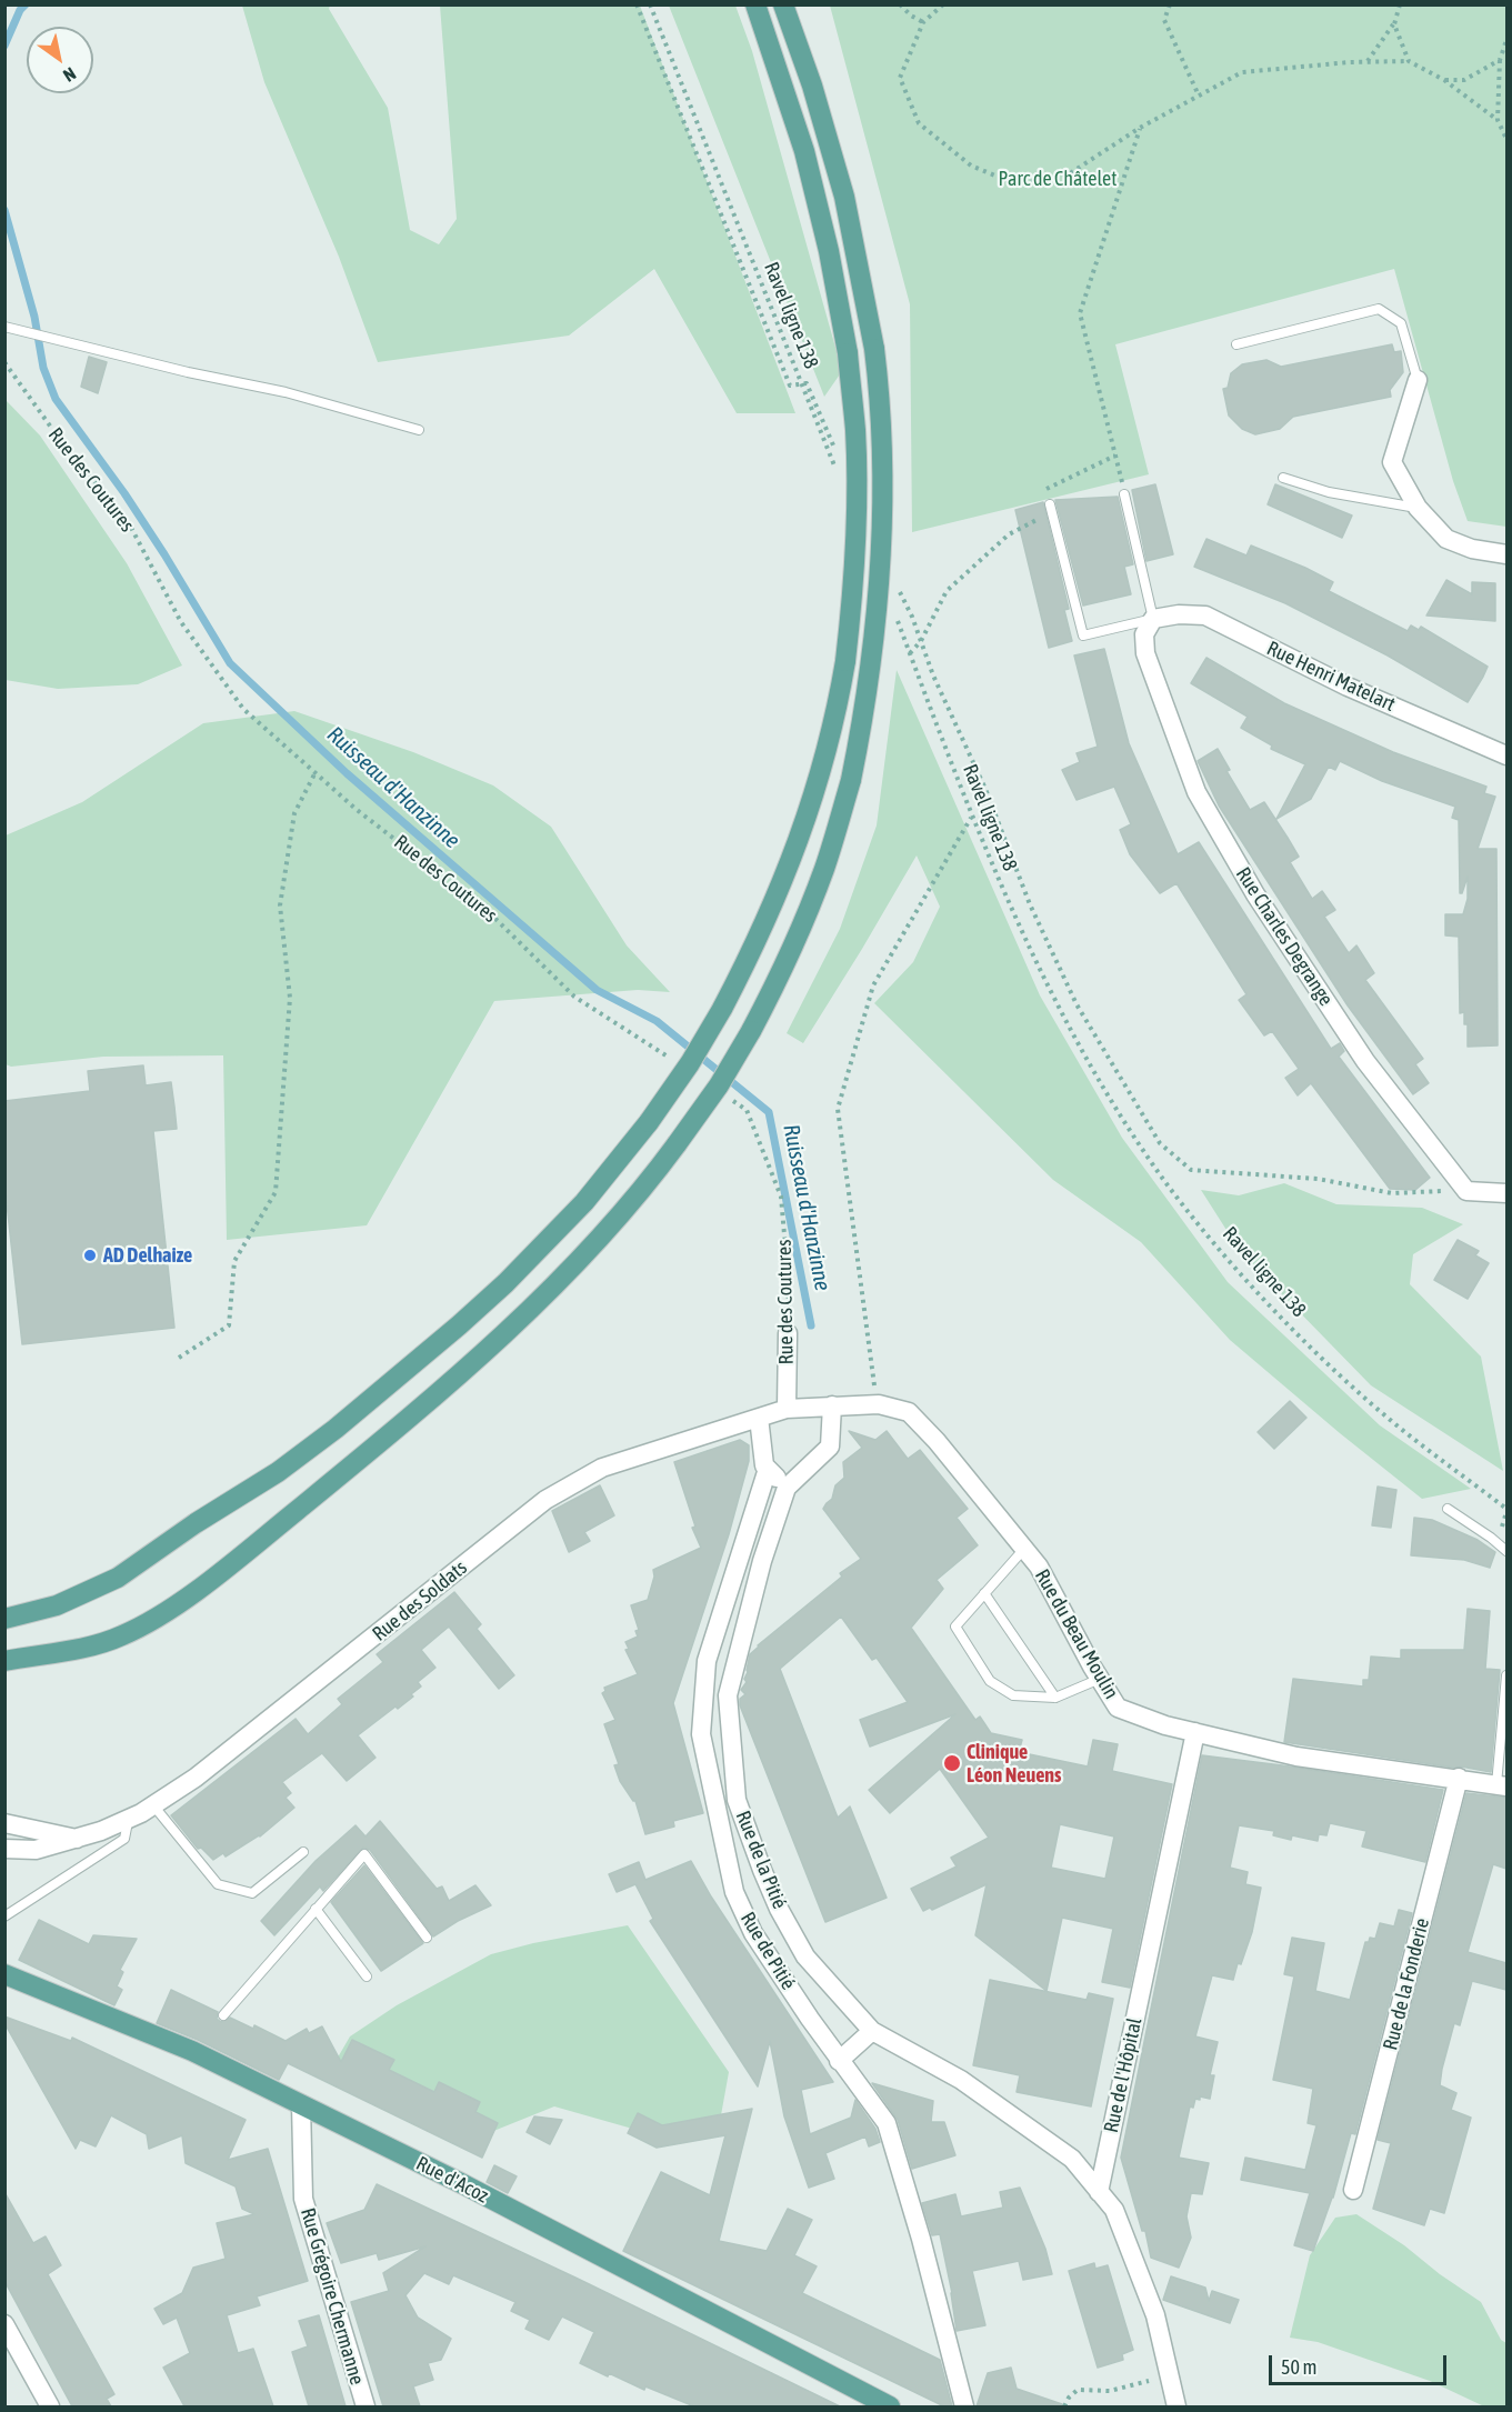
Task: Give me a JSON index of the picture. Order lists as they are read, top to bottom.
{
  "streets": {
    "main road": ["Rue d'Acoz"],
    "street": [
      "Rue des Coutures",
      "Rue Henri Matelart",
      "Rue Charles Degrange",
      "Rue des Soldats",
      "Rue du Beau Moulin",
      "Rue de la Pitié",
      "Rue de Pitié",
      "Rue de la Fonderie",
      "Rue de l'Hôpital",
      "Rue Grégoire Chermanne"
    ],
    "path": ["Ravel ligne 138"]
  },
  "crossings": [
    ["Rue des Coutures", "Rue des Soldats"],
    ["Rue des Coutures", "Rue du Beau Moulin"],
    ["Rue Henri Matelart", "Rue Charles Degrange"],
    ["Rue des Soldats", "Rue du Beau Moulin"],
    ["Rue du Beau Moulin", "Rue de la Pitié"],
    ["Rue du Beau Moulin", "Rue de la Fonderie"],
    ["Rue du Beau Moulin", "Rue de l'Hôpital"],
    ["Rue de la Pitié", "Rue de l'Hôpital"],
    ["Rue d'Acoz", "Rue Grégoire Chermanne"]
  ],
  "water": ["Ruisseau d'Hanzinne"],
  "parks": ["Parc de Châtelet"],
  "places": ["AD Delhaize", "Clinique Léon Neuens"],
  "scale_bar": "50 m",
  "north": "bottom right"
}
